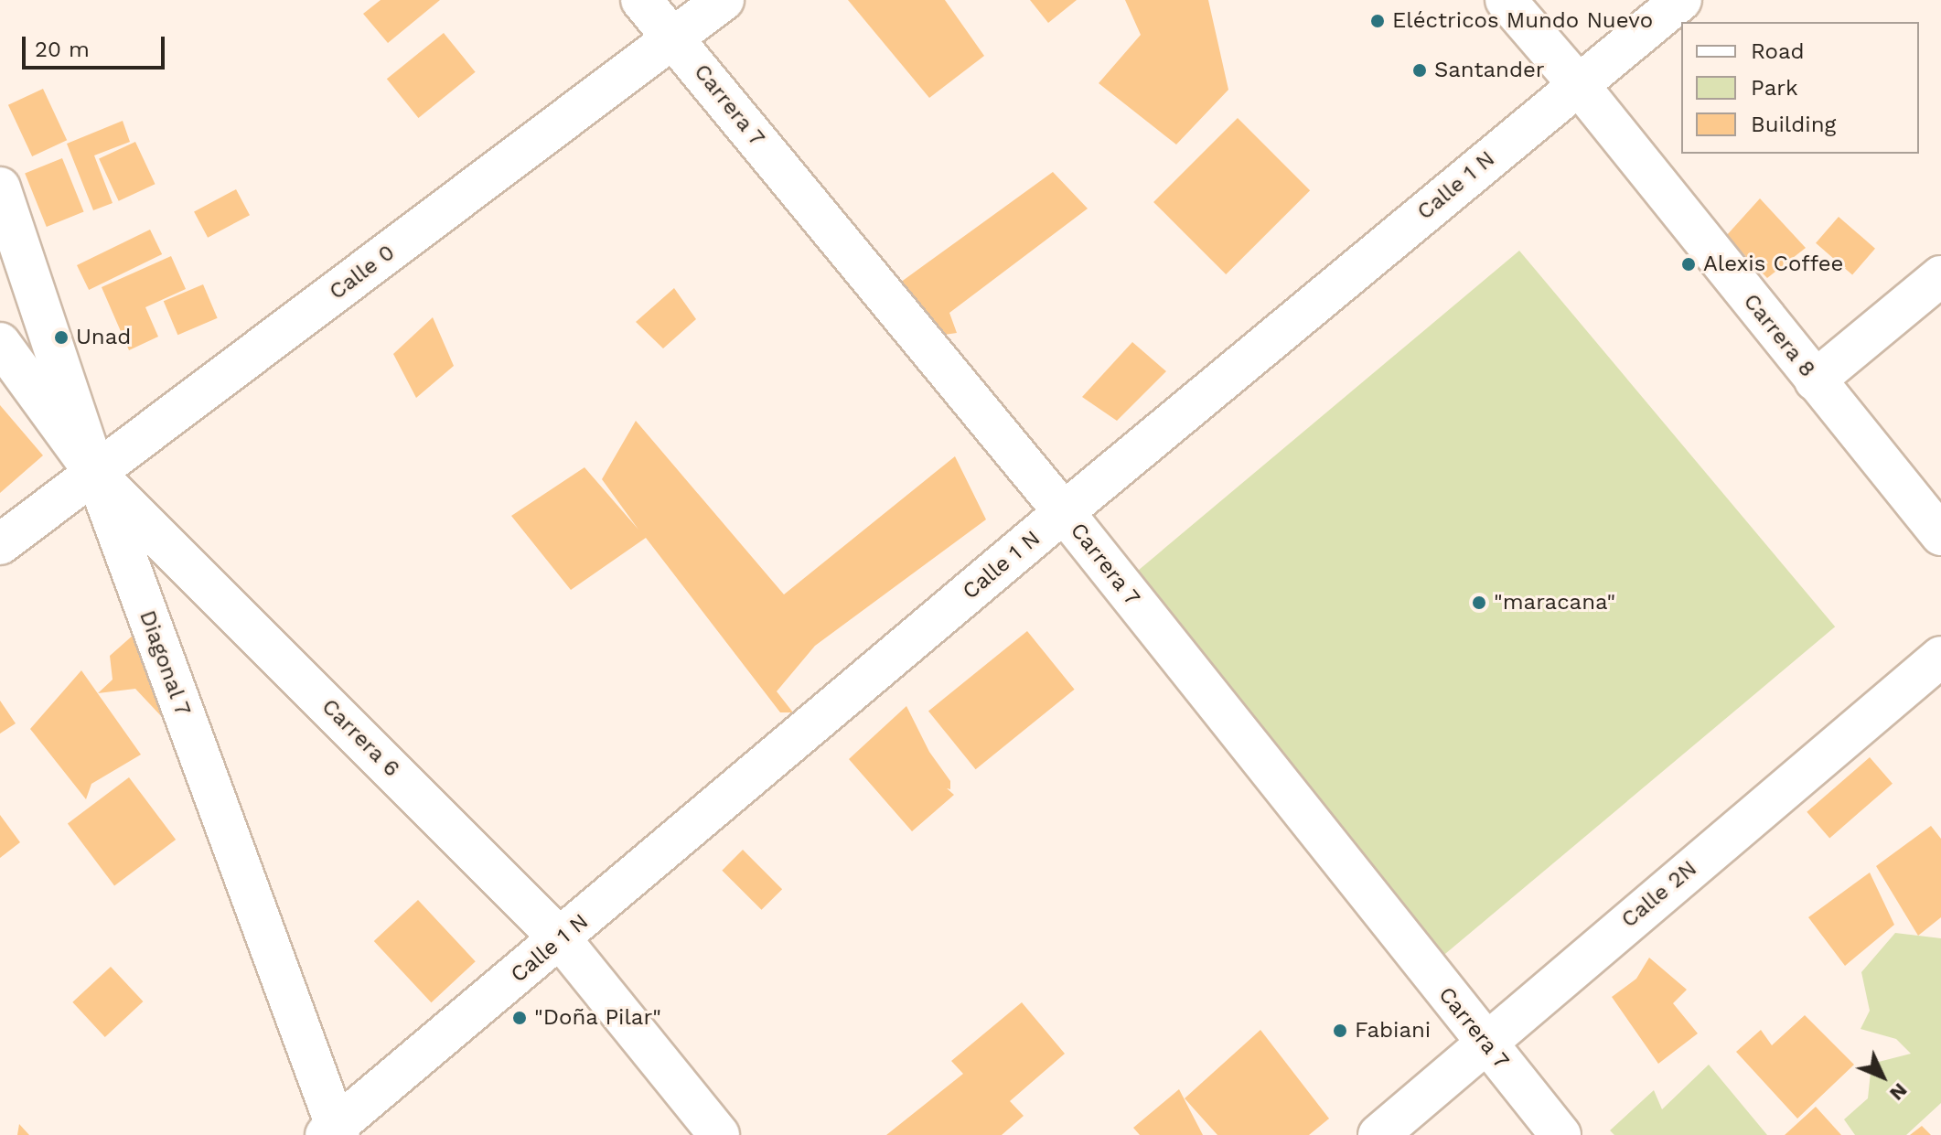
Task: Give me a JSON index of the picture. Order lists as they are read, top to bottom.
{
  "streets": {
    "street": [
      "Carrera 7",
      "Calle 1 N",
      "Calle 0",
      "Carrera 8",
      "Diagonal 7",
      "Carrera 6",
      "Calle 2N"
    ]
  },
  "crossings": [
    ["Carrera 7", "Calle 1 N"],
    ["Carrera 7", "Calle 0"],
    ["Carrera 7", "Calle 2N"],
    ["Calle 1 N", "Carrera 8"],
    ["Calle 1 N", "Diagonal 7"],
    ["Calle 1 N", "Carrera 6"],
    ["Calle 0", "Diagonal 7"],
    ["Calle 0", "Carrera 6"],
    ["Diagonal 7", "Carrera 6"]
  ],
  "places": [
    "Eléctricos Mundo Nuevo",
    "Santander",
    "Alexis Coffee",
    "Unad",
    "\"maracana\"",
    "\"Doña Pilar\"",
    "Fabiani"
  ],
  "legend": ["Road", "Park", "Building"],
  "scale_bar": "20 m",
  "north": "bottom right"
}
